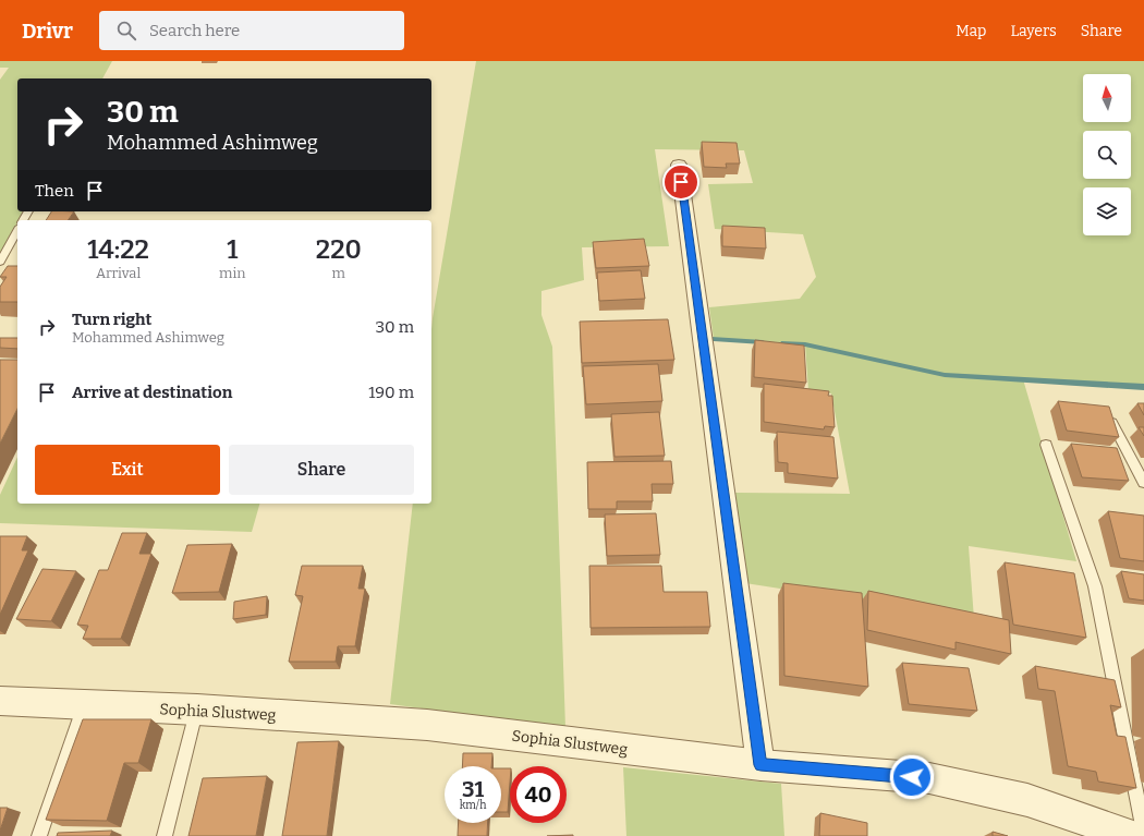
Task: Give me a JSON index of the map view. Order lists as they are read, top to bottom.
{
  "streets": {
    "street": ["Sophia Slustweg"]
  },
  "north": "top",
  "page": {
    "header": "Drivr",
    "search": "Search here",
    "nav": ["Map", "Layers", "Share"],
    "turn": ["30 m", "Mohammed Ashimweg"],
    "then": "Then",
    "eta": [
      "14:22",
      "Arrival",
      "1",
      "min",
      "220",
      "m"
    ],
    "list": [
      {
        "name": "Turn right",
        "note": "Mohammed Ashimweg",
        "value": "30 m"
      },
      {
        "name": "Arrive at destination",
        "value": "190 m"
      }
    ],
    "buttons": ["Exit", "Share"],
    "speed": "31 km/h",
    "limit": "40"
  }
}
